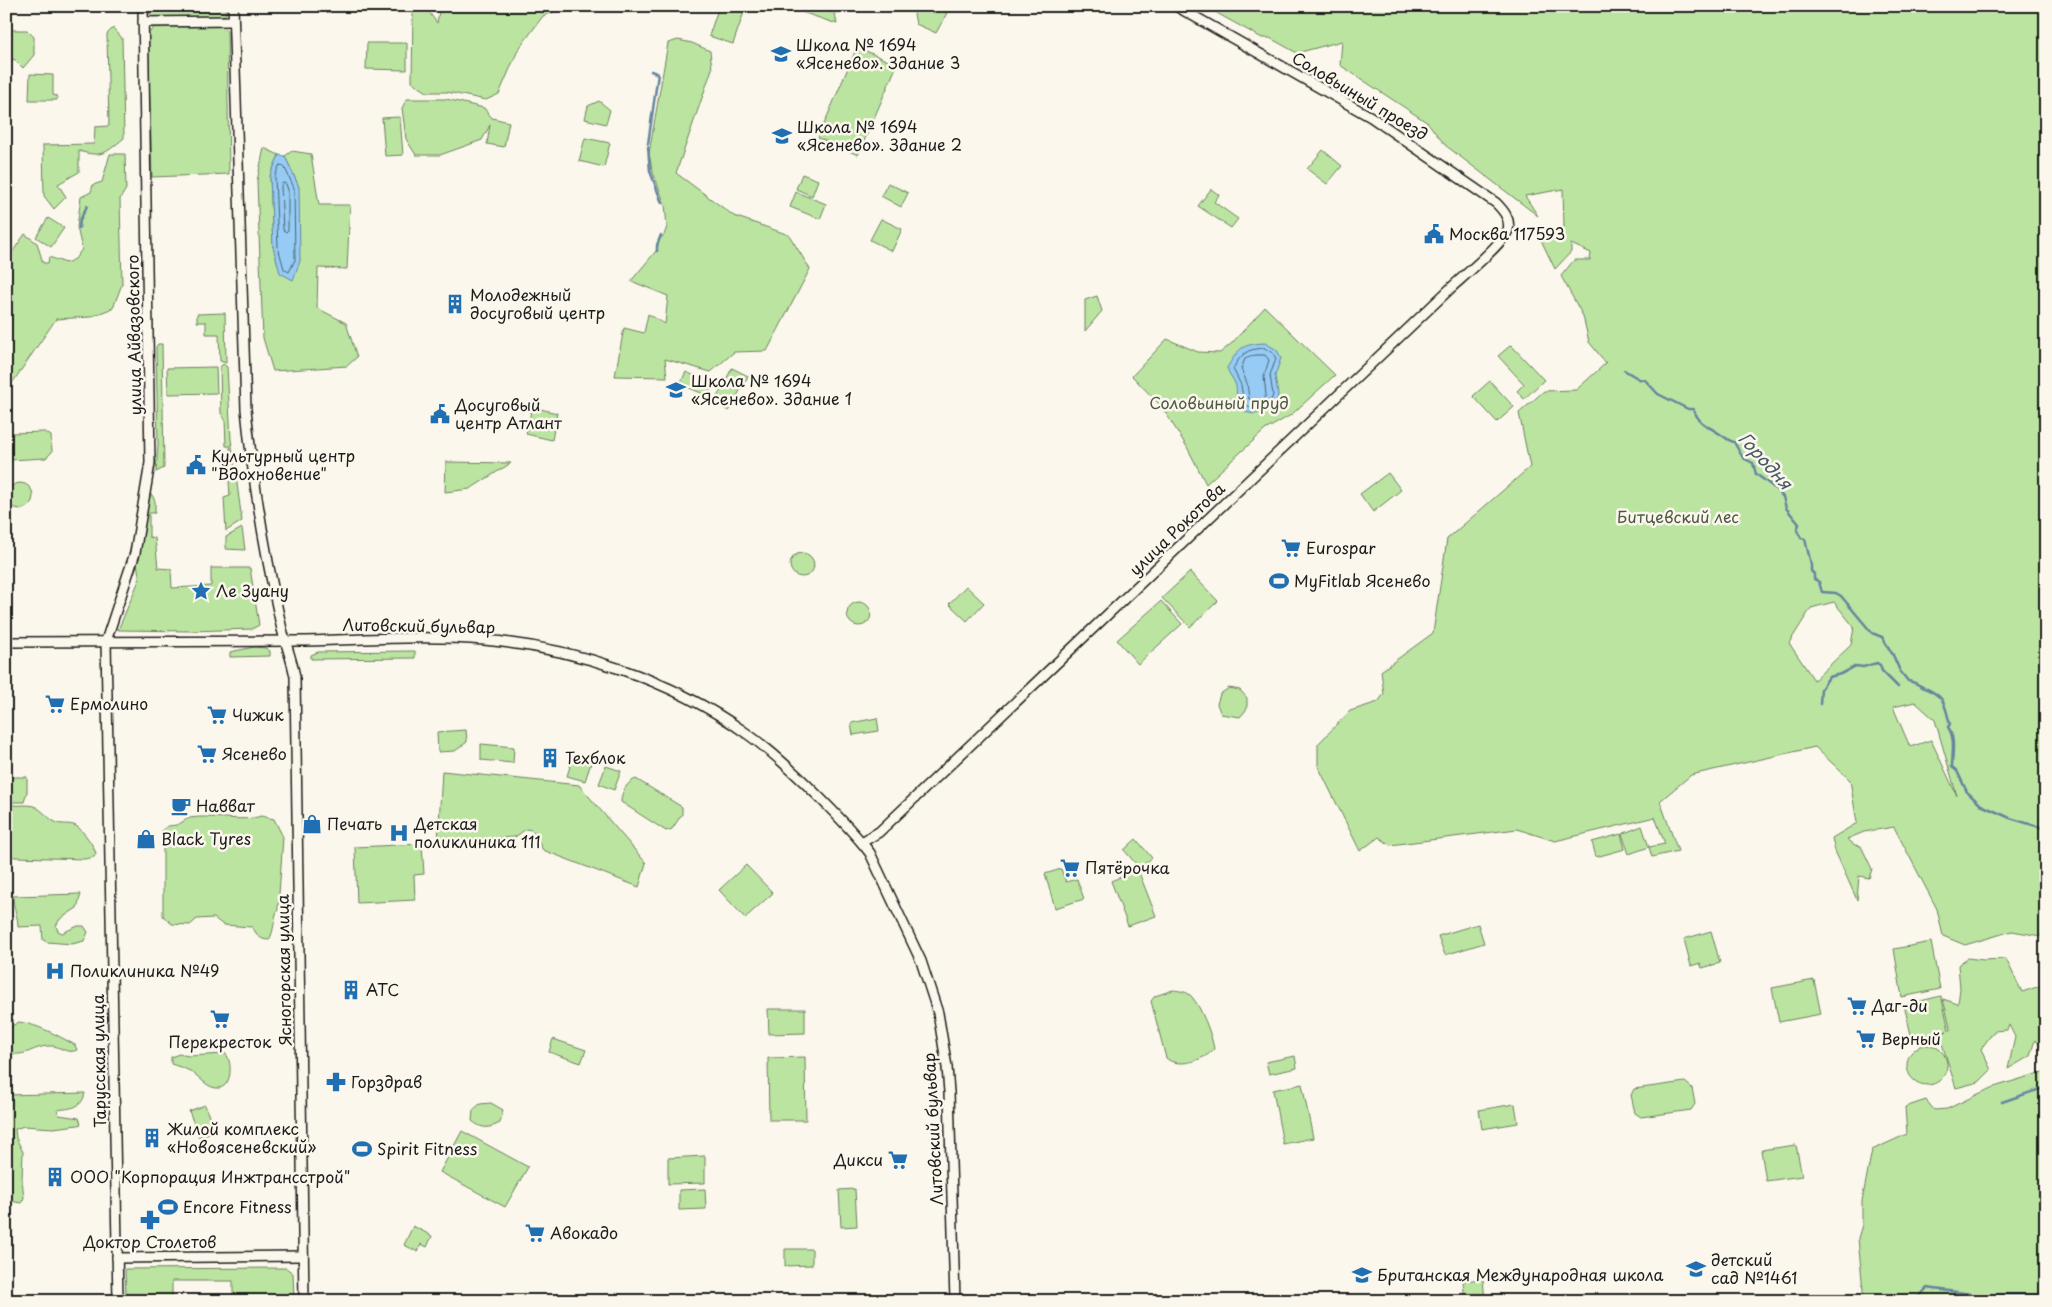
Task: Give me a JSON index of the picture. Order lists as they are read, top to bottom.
{
  "streets": {
    "main road": [
      "Соловьиный проезд",
      "улица Айвазовского",
      "улица Рокотова",
      "Литовский бульвар",
      "Ясногорская улица",
      "Тарусская улица"
    ]
  },
  "crossings": [
    ["Соловьиный проезд", "улица Рокотова"],
    ["улица Айвазовского", "Литовский бульвар"],
    ["улица Айвазовского", "Тарусская улица"],
    ["улица Рокотова", "Литовский бульвар"],
    ["Литовский бульвар", "Ясногорская улица"],
    ["Литовский бульвар", "Тарусская улица"]
  ],
  "water": ["Городня"],
  "parks": ["Соловьиный пруд", "Битцевский лес"],
  "places": {
    "school or university": [
      "Школа № 1694 «Ясенево». Здание 3",
      "Школа № 1694 «Ясенево». Здание 2",
      "Школа № 1694 «Ясенево». Здание 1",
      "детский сад №1461",
      "Британская Международная школа"
    ],
    "public building": ["Москва 117593", "Досуговый центр Атлант", "Культурный центр \"Вдохновение\""],
    "building": [
      "Молодежный досуговый центр",
      "Техблок",
      "АТС",
      "Жилой комплекс «Новоясеневский»",
      "ООО \"Корпорация Инжтрансстрой\""
    ],
    "supermarket": [
      "Eurospar",
      "Ермолино",
      "Чижик",
      "Ясенево",
      "Пятёрочка",
      "Даг-ди",
      "Перекресток",
      "Верный",
      "Дикси",
      "Авокадо"
    ],
    "sports": ["MyFitlab Ясенево", "Spirit Fitness", "Encore Fitness"],
    "place": ["Ле Зуану"],
    "cafe": ["Навват"],
    "shop": ["Печать", "Black Tyres"],
    "hospital": ["Детская поликлиника 111", "Поликлиника №49"],
    "pharmacy": ["Горздрав", "Доктор Столетов"]
  }
}
